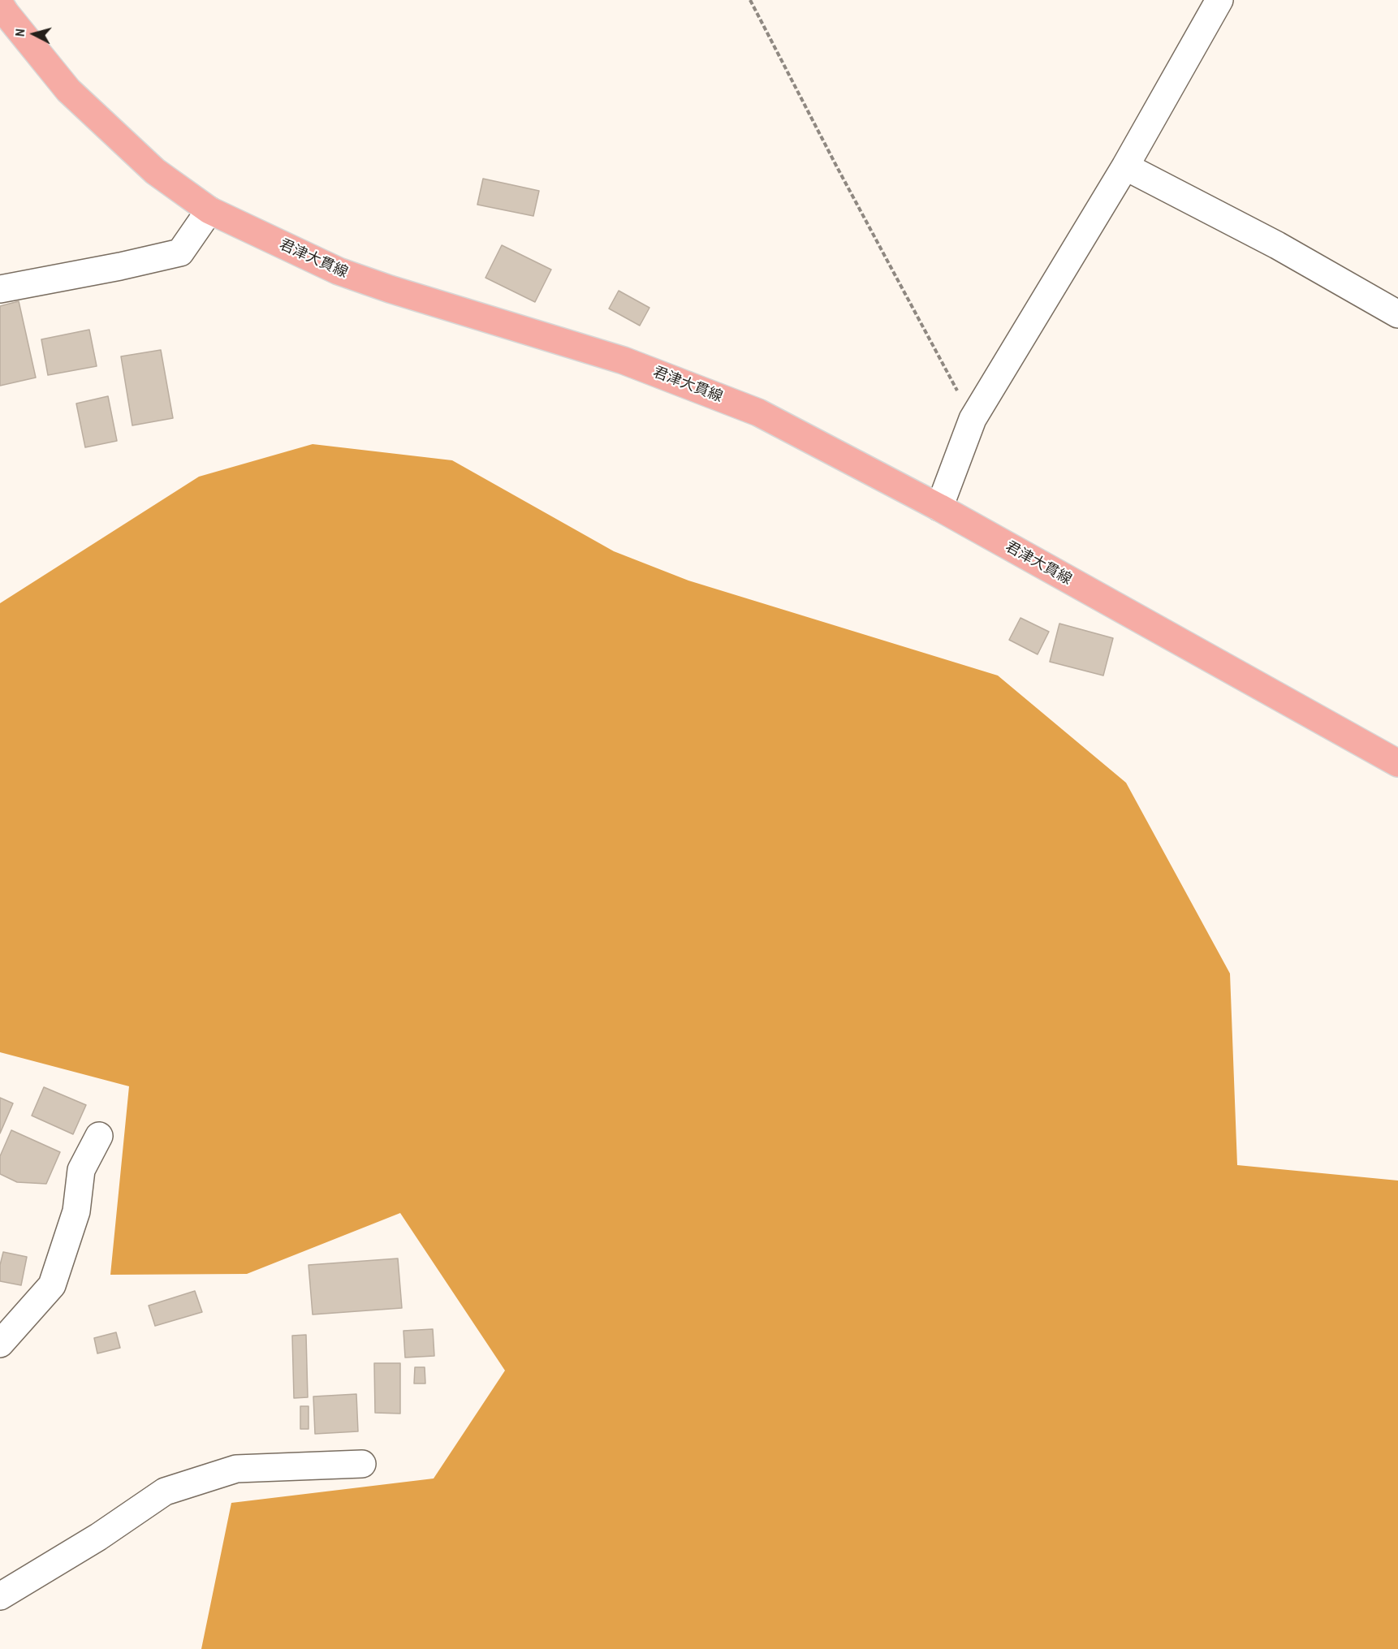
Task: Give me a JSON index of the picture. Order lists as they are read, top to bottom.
{
  "streets": {
    "main road": ["君津大貫線"]
  },
  "north": "left"
}
